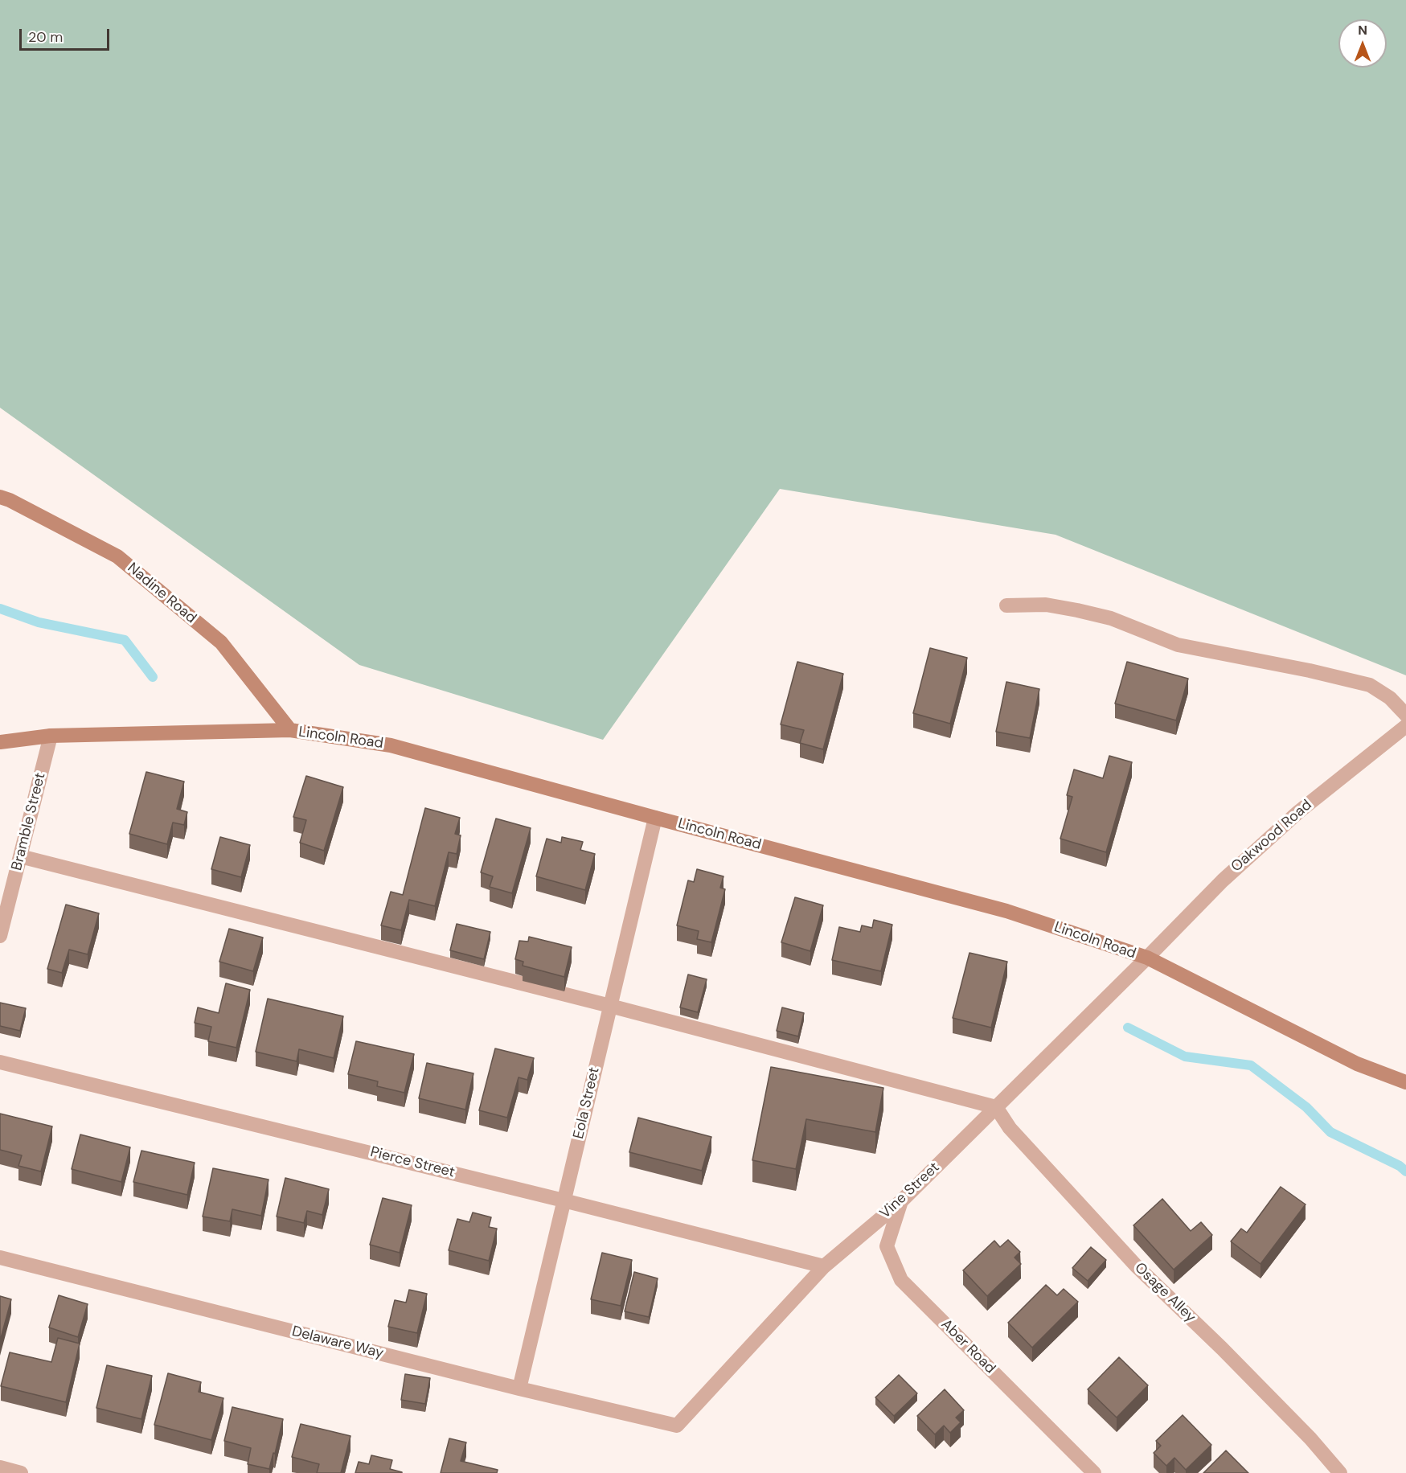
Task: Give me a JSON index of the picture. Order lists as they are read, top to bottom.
{
  "streets": {
    "street": [
      "Nadine Road",
      "Lincoln Road",
      "Bramble Street",
      "Oakwood Road",
      "Eola Street",
      "Pierce Street",
      "Vine Street",
      "Osage Alley",
      "Delaware Way",
      "Aber Road"
    ]
  },
  "crossings": [
    ["Nadine Road", "Lincoln Road"],
    ["Lincoln Road", "Bramble Street"],
    ["Lincoln Road", "Oakwood Road"],
    ["Lincoln Road", "Eola Street"],
    ["Lincoln Road", "Vine Street"],
    ["Oakwood Road", "Vine Street"],
    ["Eola Street", "Pierce Street"],
    ["Eola Street", "Delaware Way"],
    ["Pierce Street", "Vine Street"],
    ["Vine Street", "Osage Alley"],
    ["Vine Street", "Delaware Way"],
    ["Vine Street", "Aber Road"]
  ],
  "scale_bar": "20 m",
  "north": "top"
}
